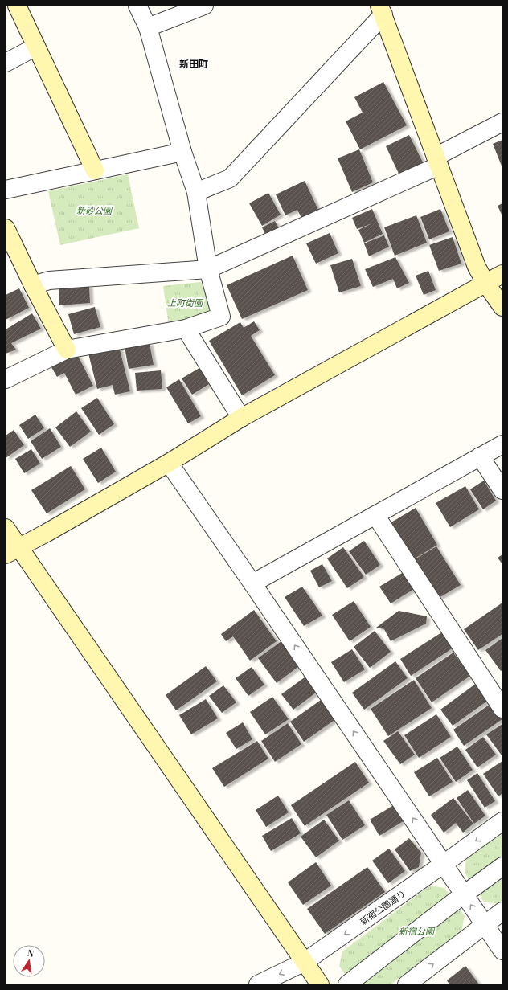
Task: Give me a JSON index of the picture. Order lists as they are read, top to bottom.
{
  "streets": {
    "street": ["新宿公園通り"]
  },
  "districts": ["新田町"],
  "parks": ["新砂公園", "上町街園", "新宿公園"],
  "north": "top"
}
